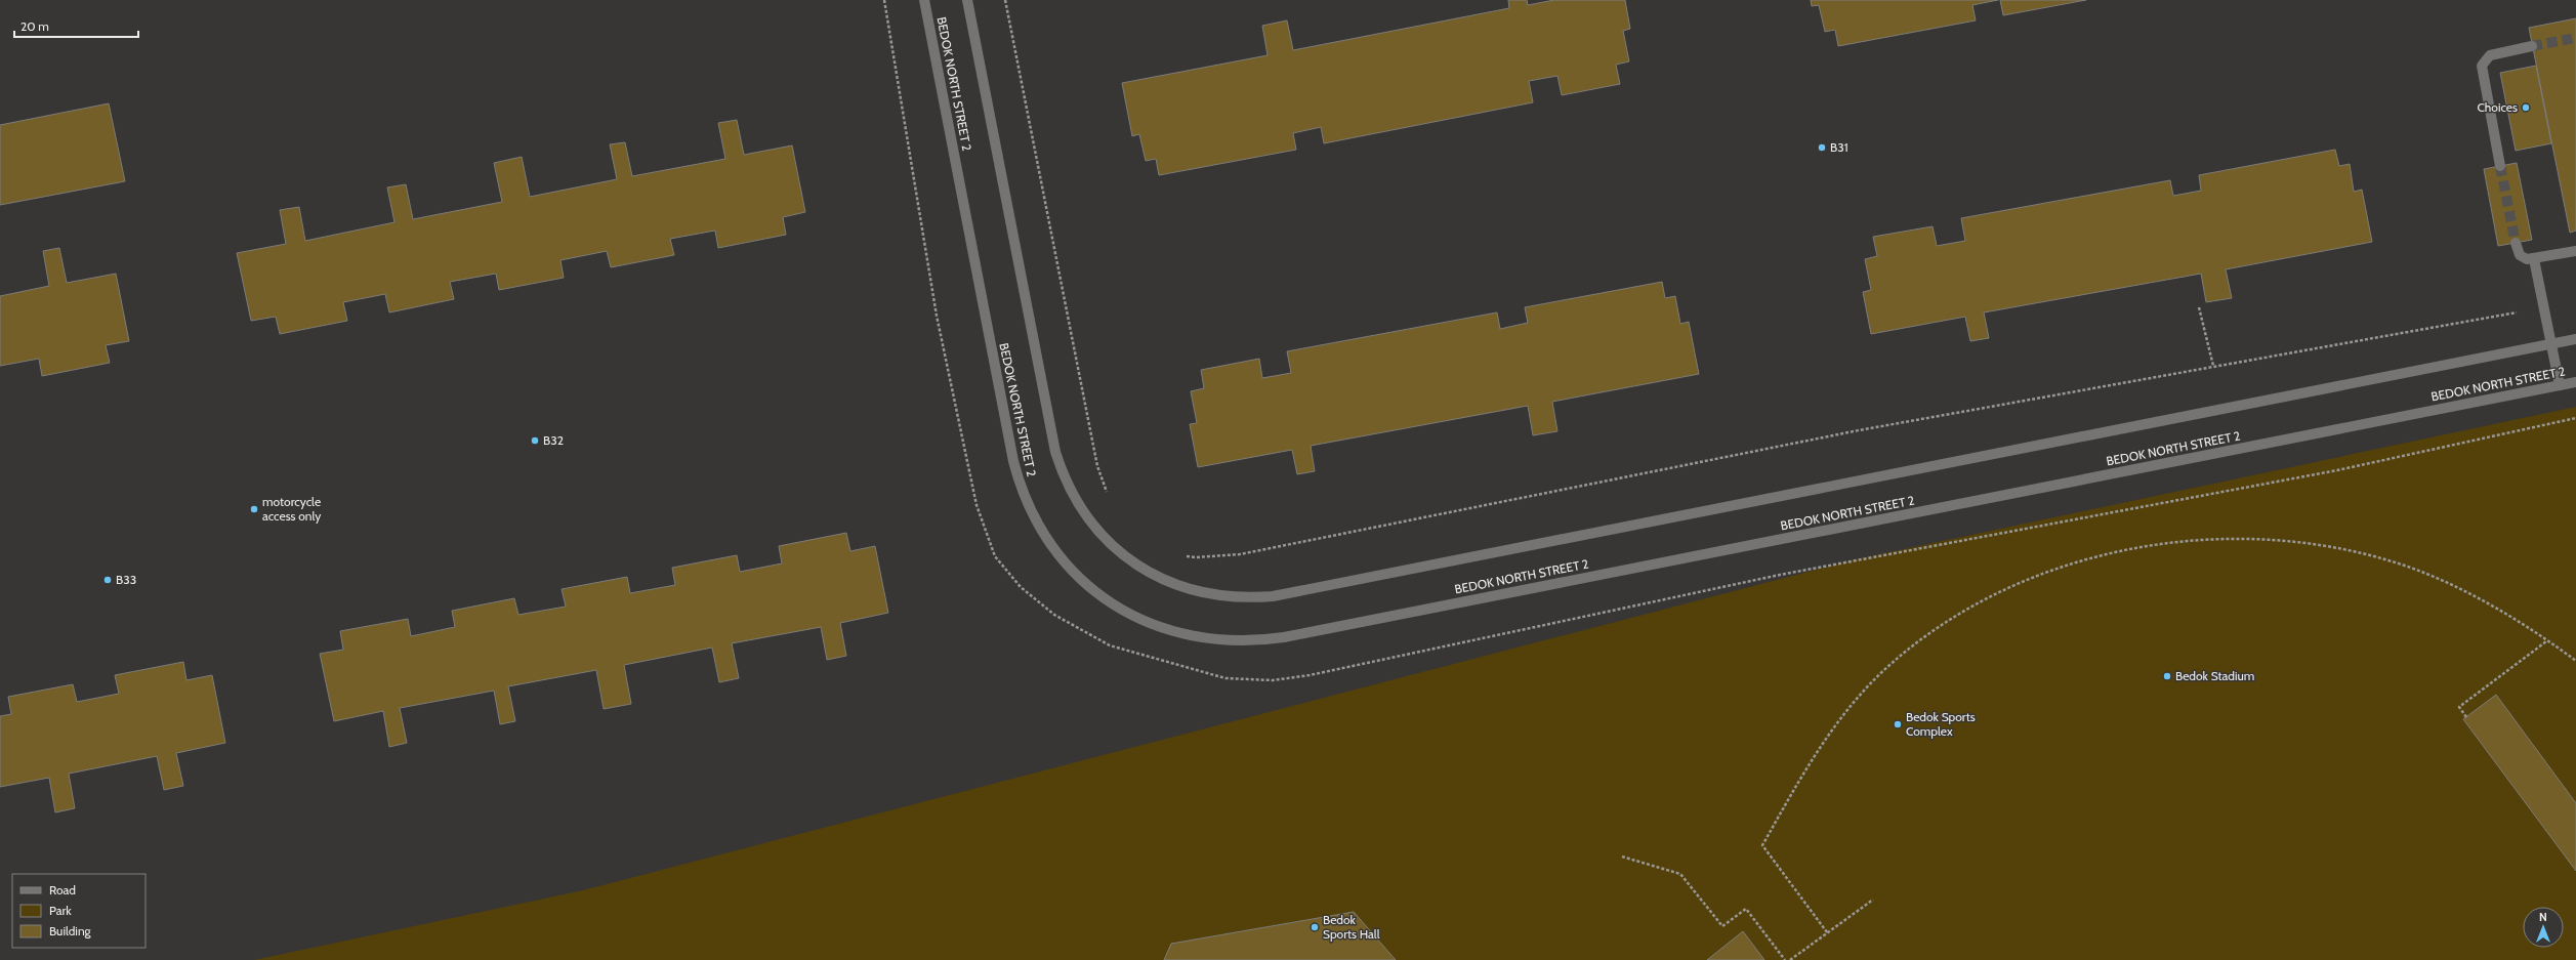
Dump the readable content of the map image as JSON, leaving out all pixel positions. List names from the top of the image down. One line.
{"streets":{"street":["BEDOK NORTH STREET 2"]},"places":["Choices","B31","B32","motorcycle access only","B33","Bedok Stadium","Bedok Sports Complex","Bedok Sports Hall"],"legend":["Road","Park","Building"],"scale_bar":"20 m","north":"top"}
